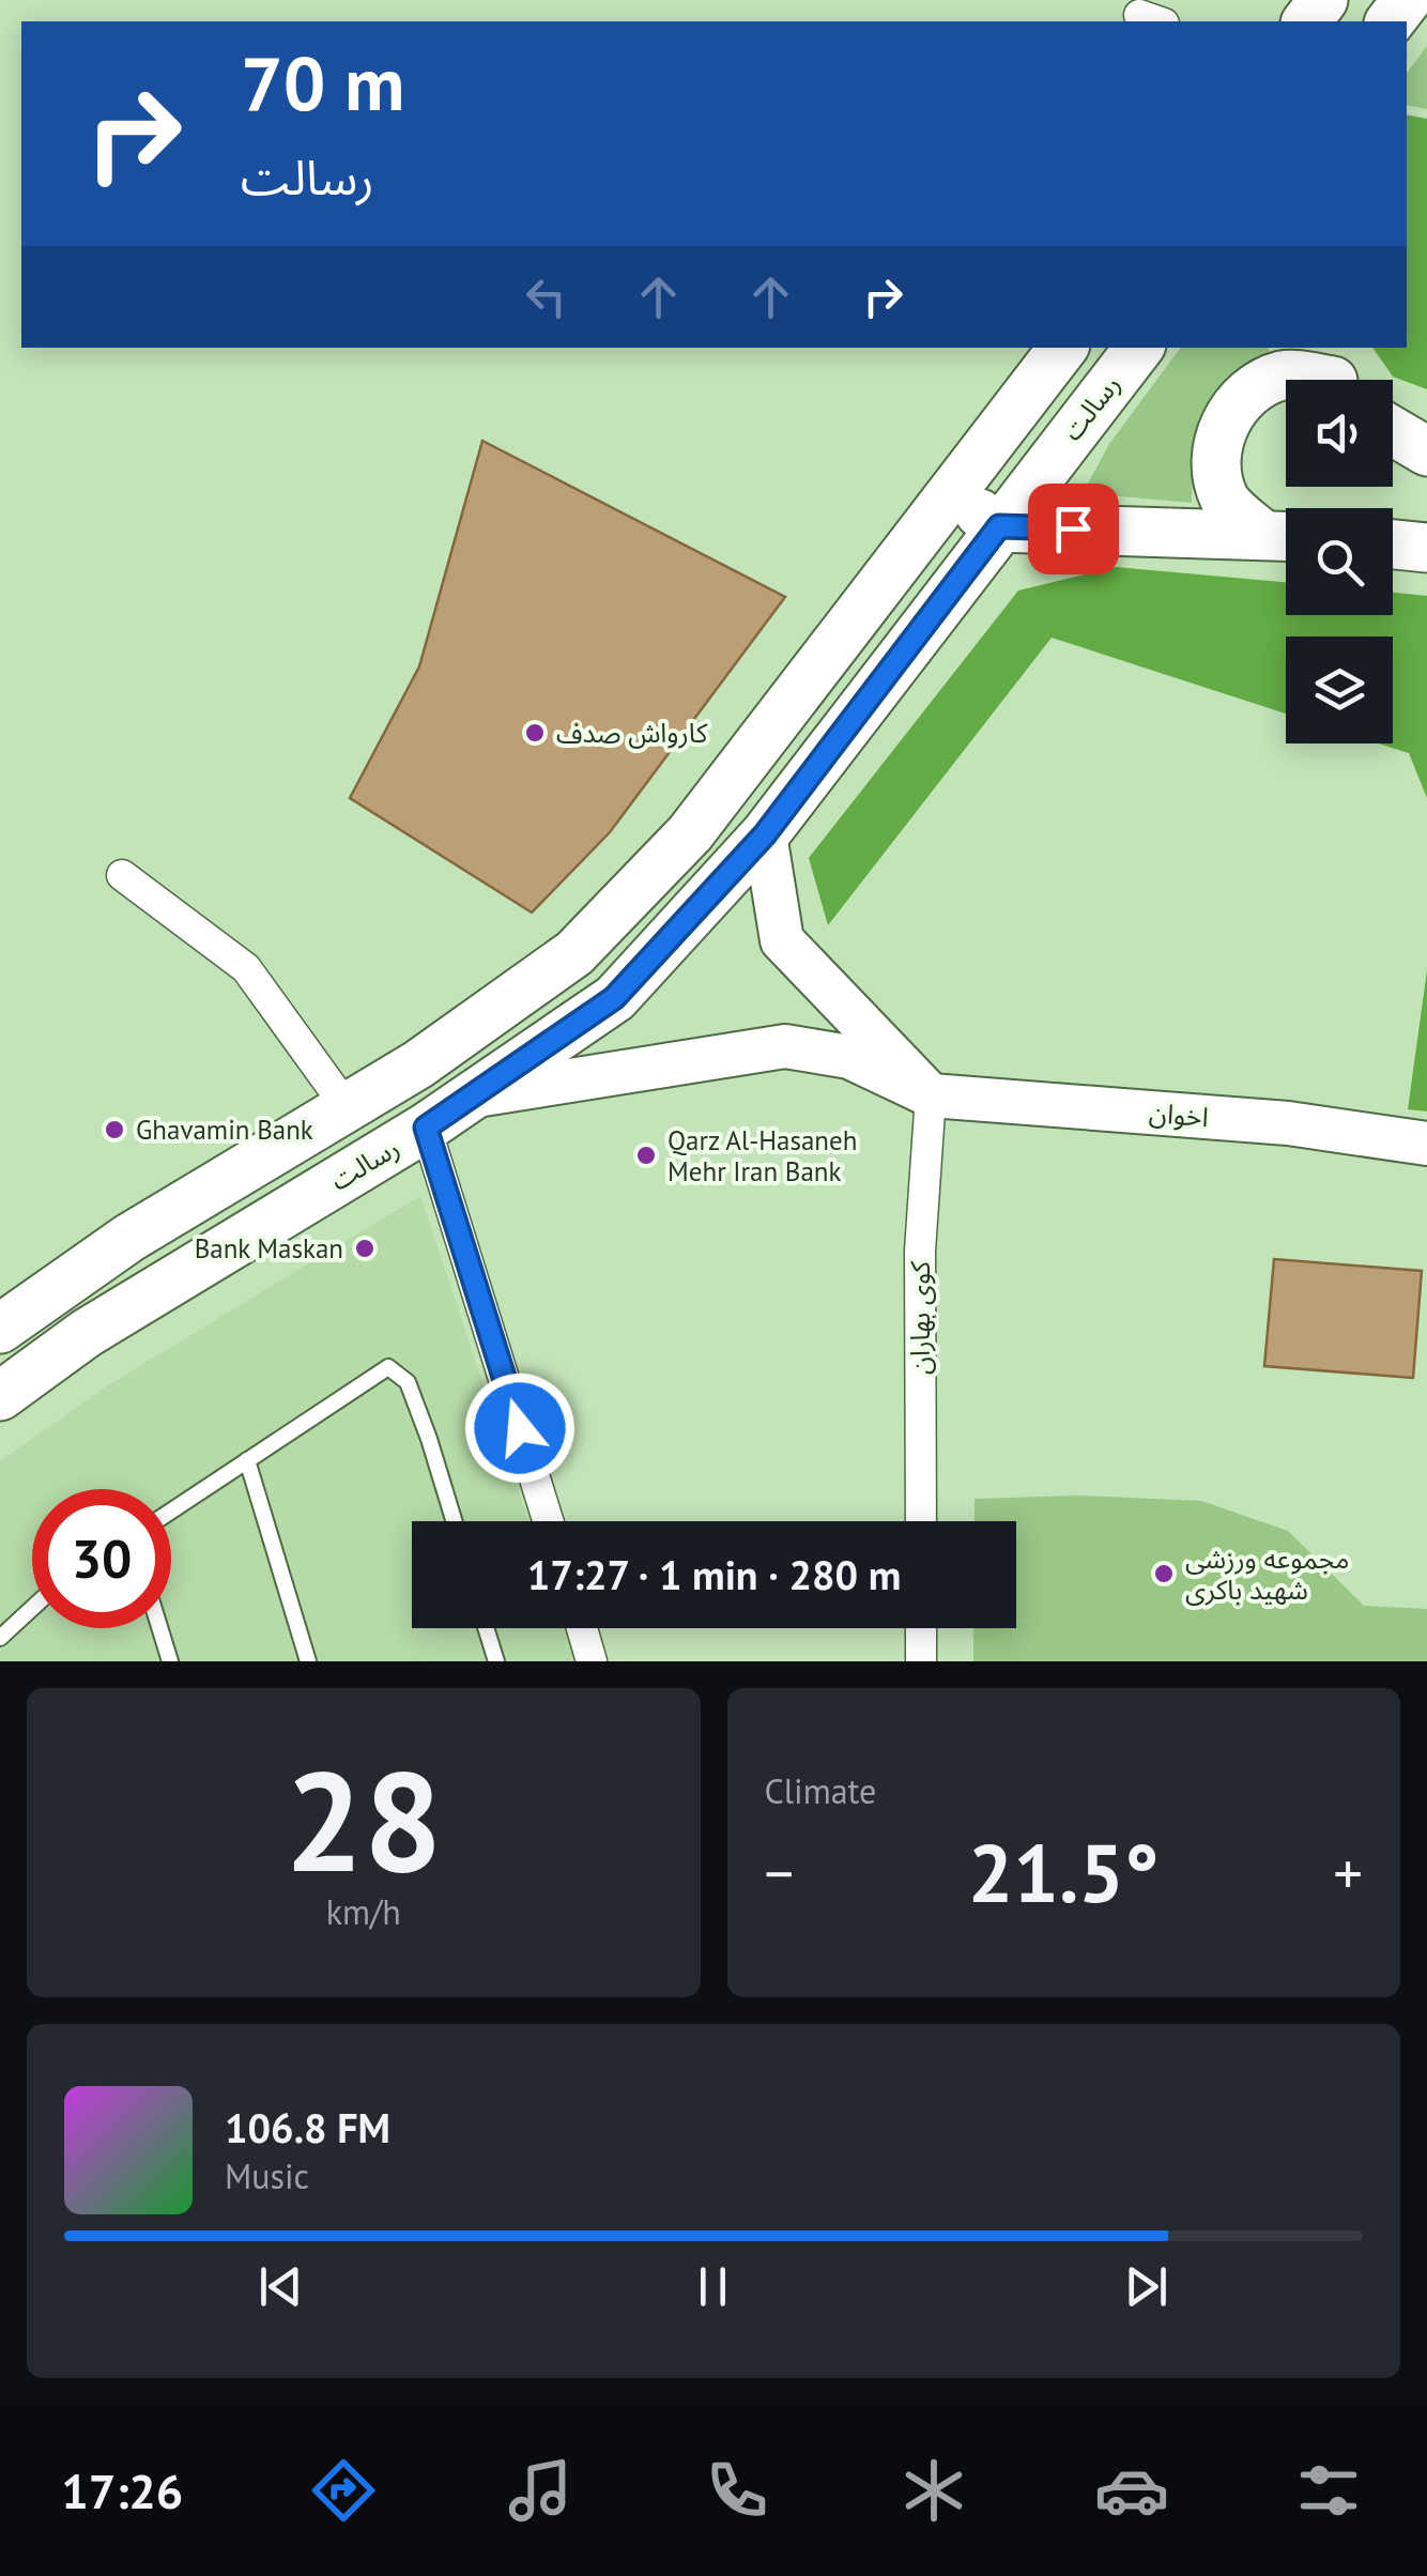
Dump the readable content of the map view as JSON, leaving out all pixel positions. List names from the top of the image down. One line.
{"streets":{"main road":["رسالت"],"street":["اخوان","کوی بهاران"]},"crossings":[["اخوان","کوی بهاران"]],"places":["کارواش صدف","Ghavamin Bank","Qarz Al-Hasaneh Mehr Iran Bank","Bank Maskan","مجموعه ورزشی شهید باکری"],"page":{"turn":["70 m","رسالت"],"limit":"30","trip":"17:27 · 1 min · 280 m","tile":[["28","km/h"],"Climate"],"heat":["−","21.5°","+"],"song":["106.8 FM","Music"],"tabs":"17:26"}}
